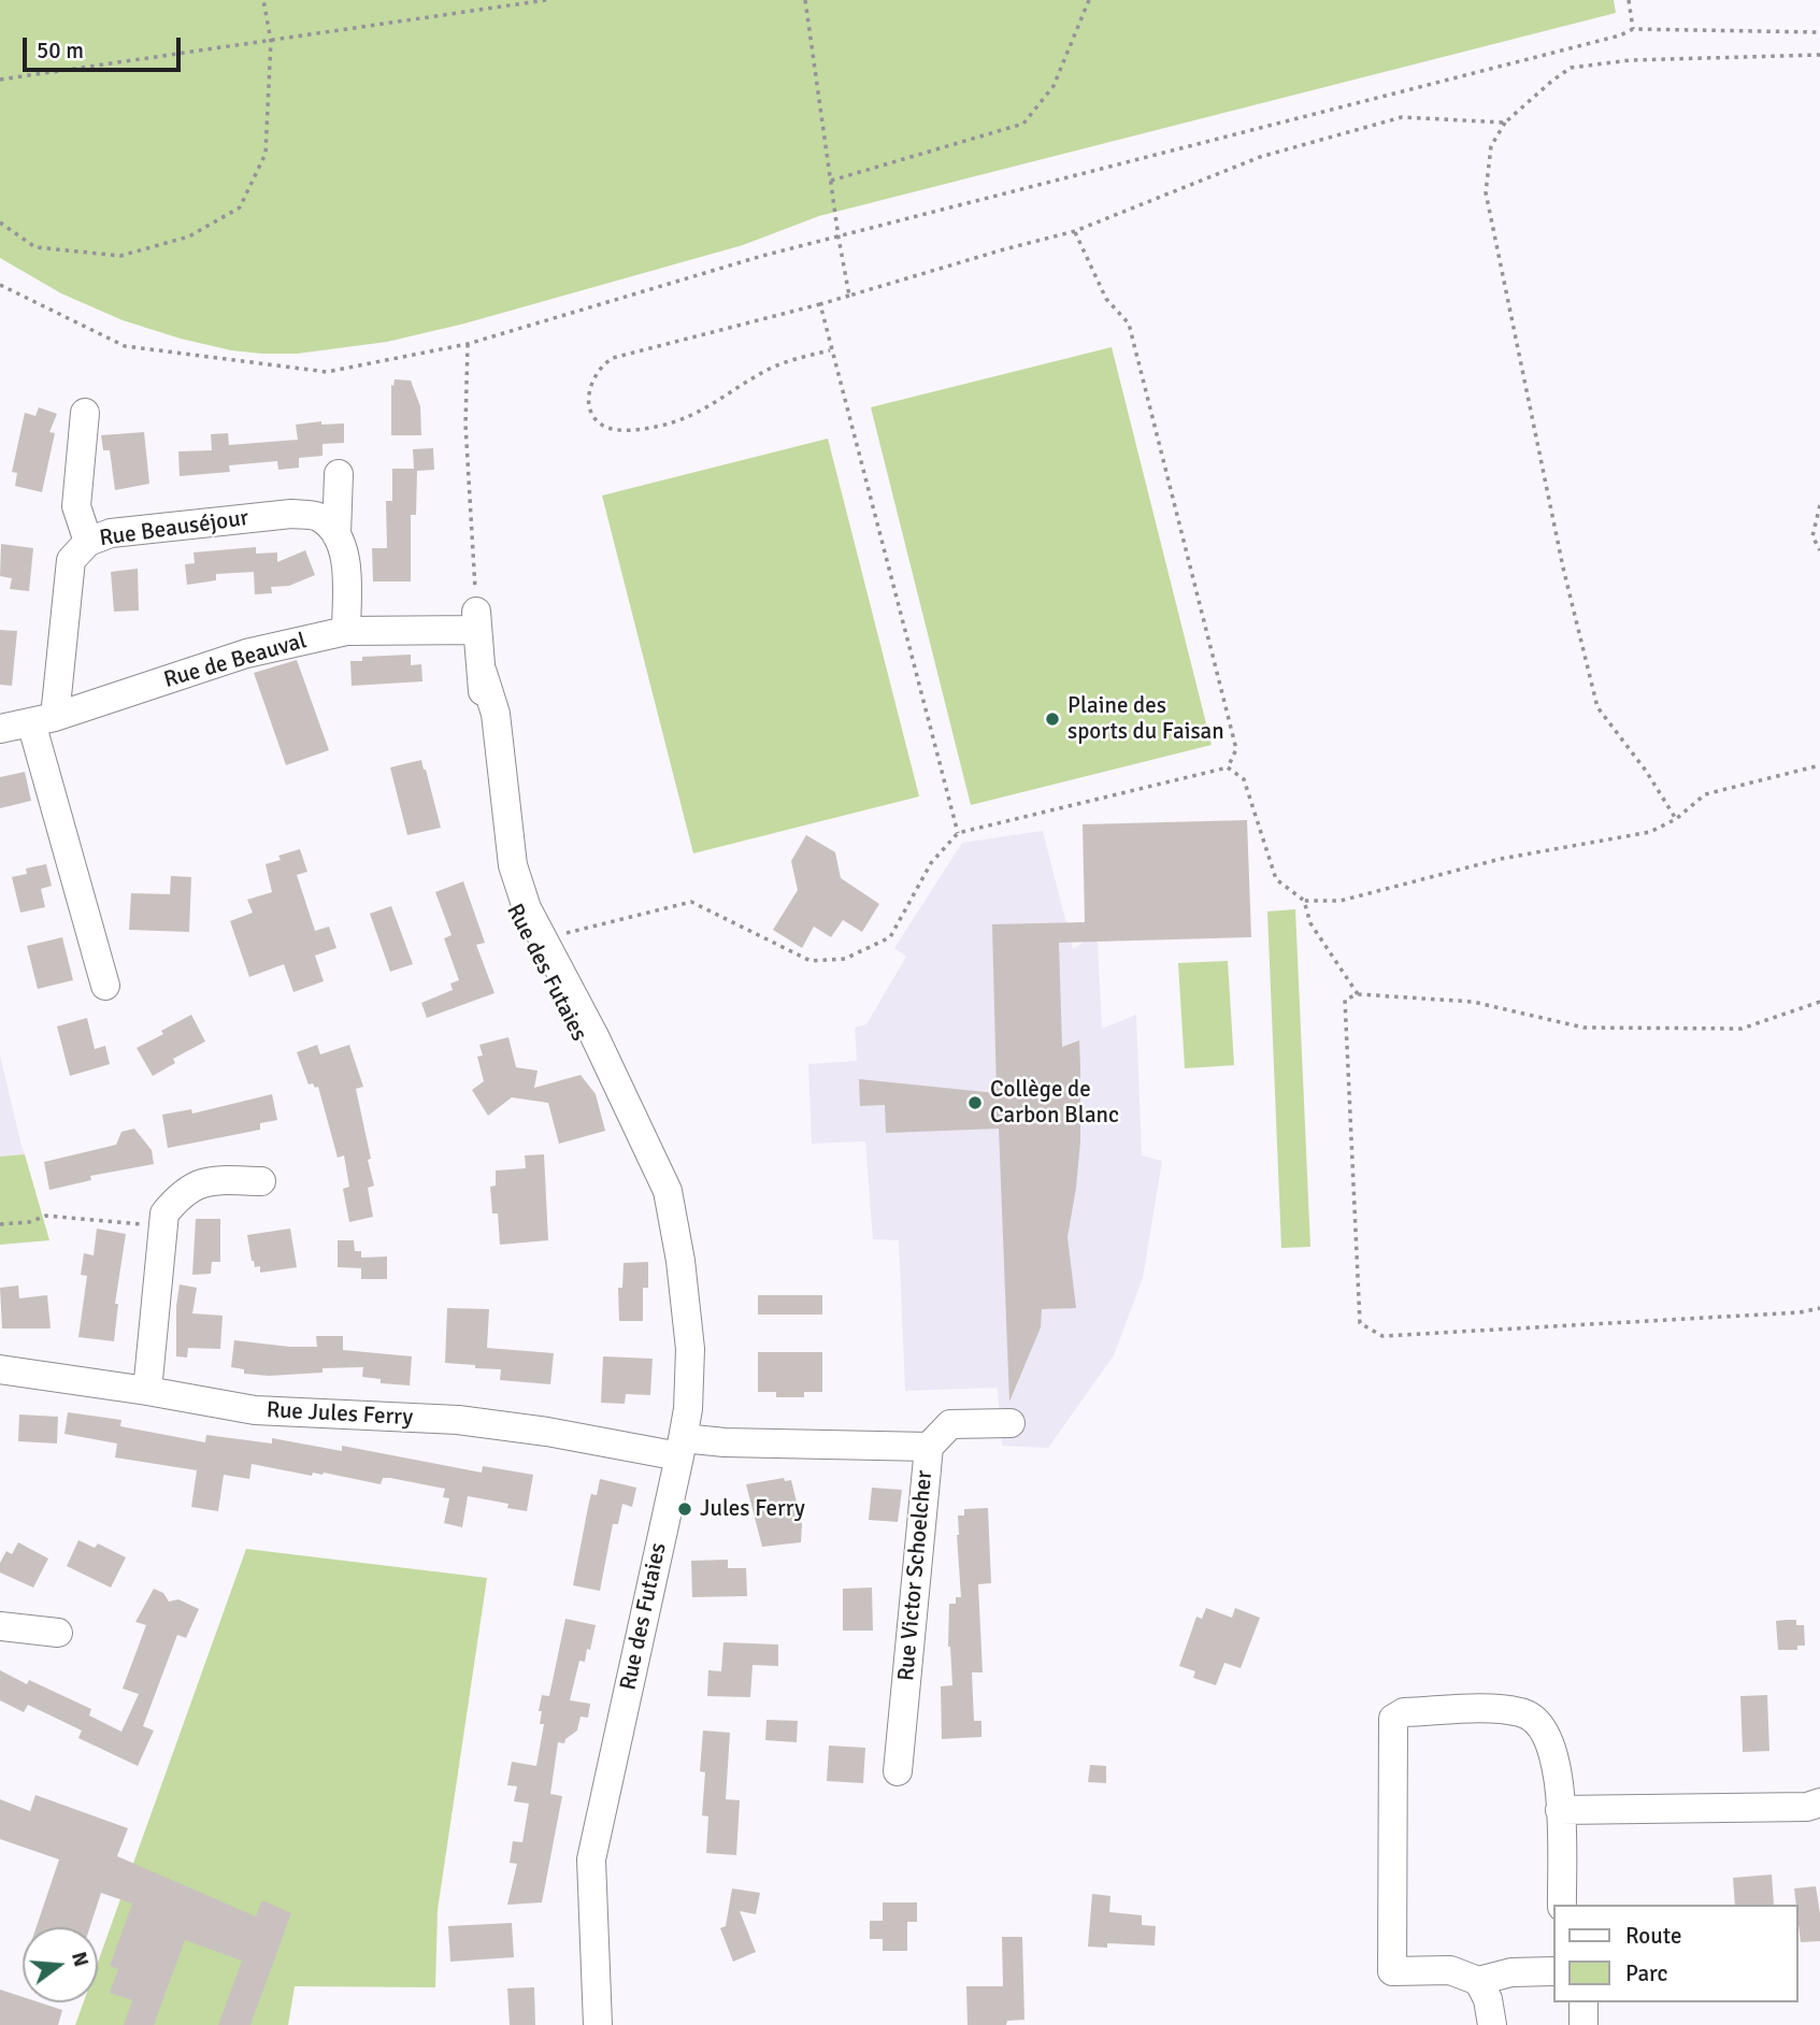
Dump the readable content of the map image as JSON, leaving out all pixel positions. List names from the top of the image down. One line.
{"streets":{"street":["Rue Beauséjour","Rue de Beauval","Rue des Futaies","Rue Jules Ferry","Rue Victor Schoelcher"]},"crossings":[["Rue Beauséjour","Rue de Beauval"],["Rue de Beauval","Rue des Futaies"],["Rue des Futaies","Rue Jules Ferry"],["Rue des Futaies","Rue Victor Schoelcher"],["Rue Jules Ferry","Rue Victor Schoelcher"]],"places":["Plaine des sports du Faisan","Collège de Carbon Blanc","Jules Ferry"],"legend":["Route","Parc"],"scale_bar":"50 m","north":"right"}
